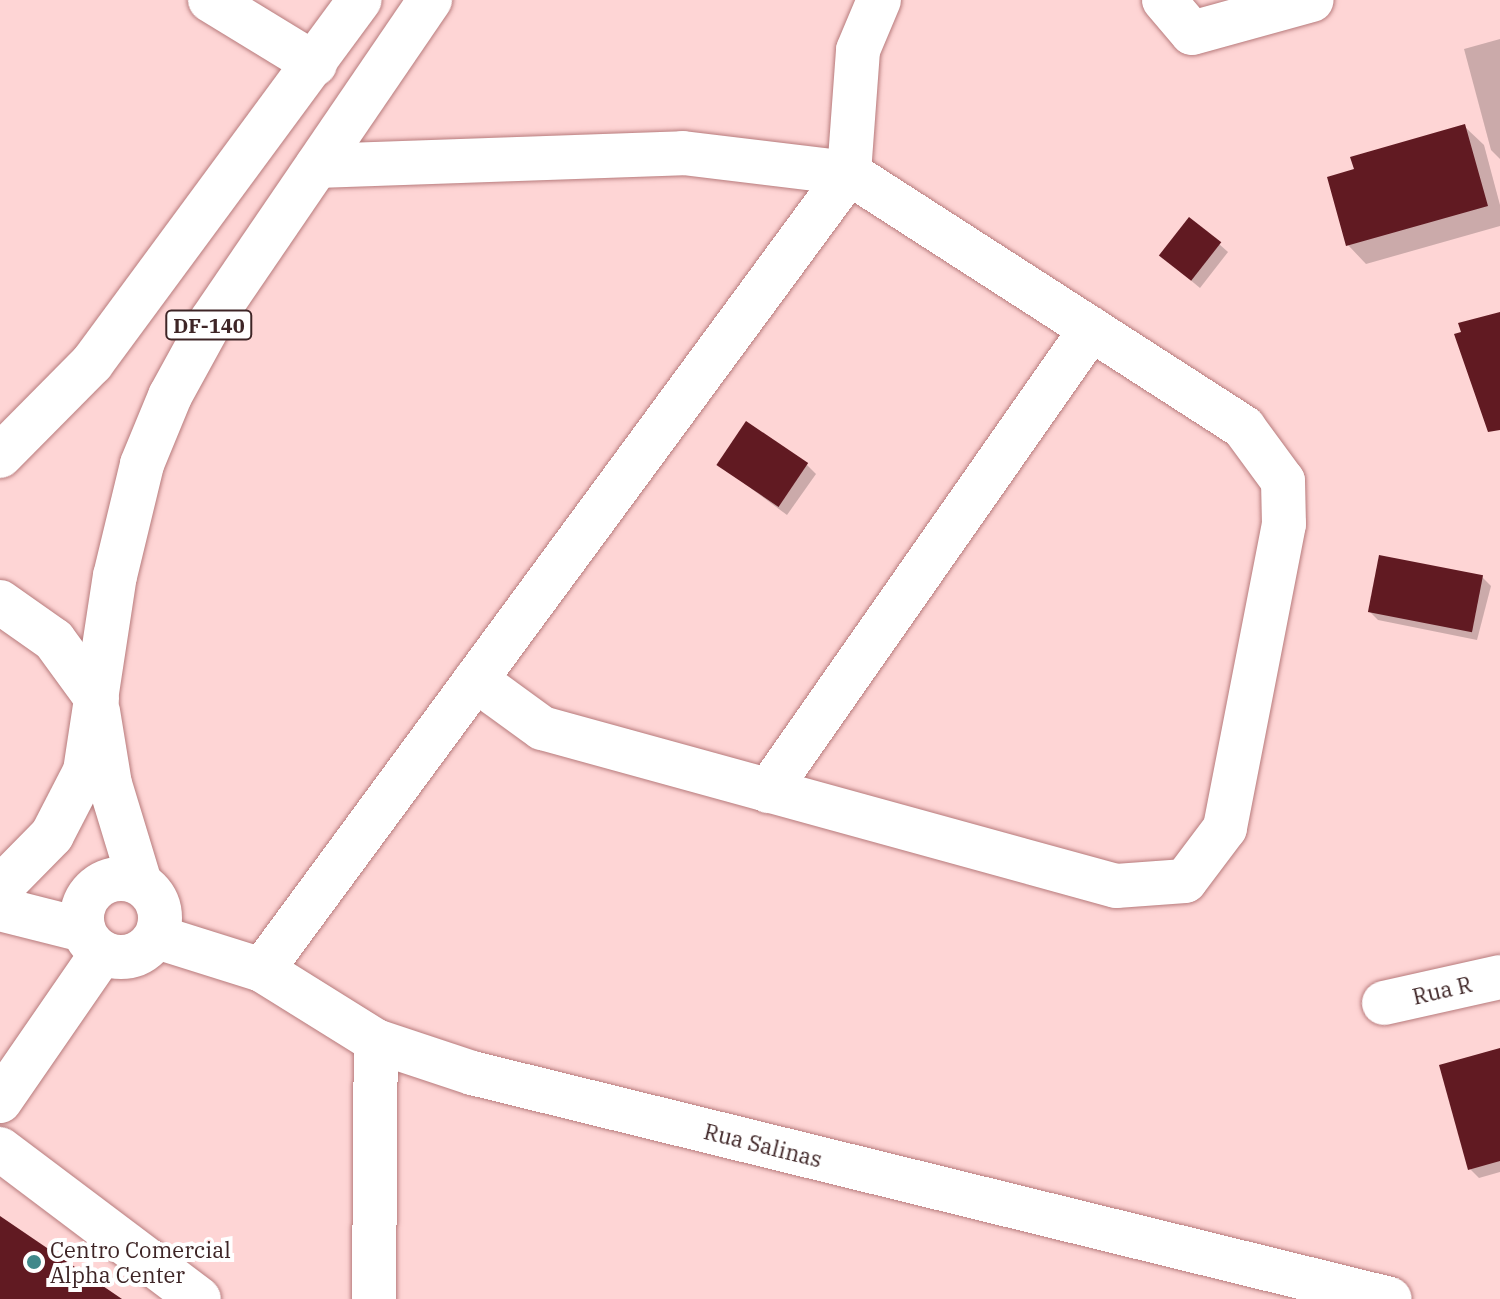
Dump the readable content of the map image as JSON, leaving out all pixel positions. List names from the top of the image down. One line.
{"streets":{"street":["DF-140","Rua R","Rua Salinas"]},"places":["Centro Comercial Alpha Center"]}
